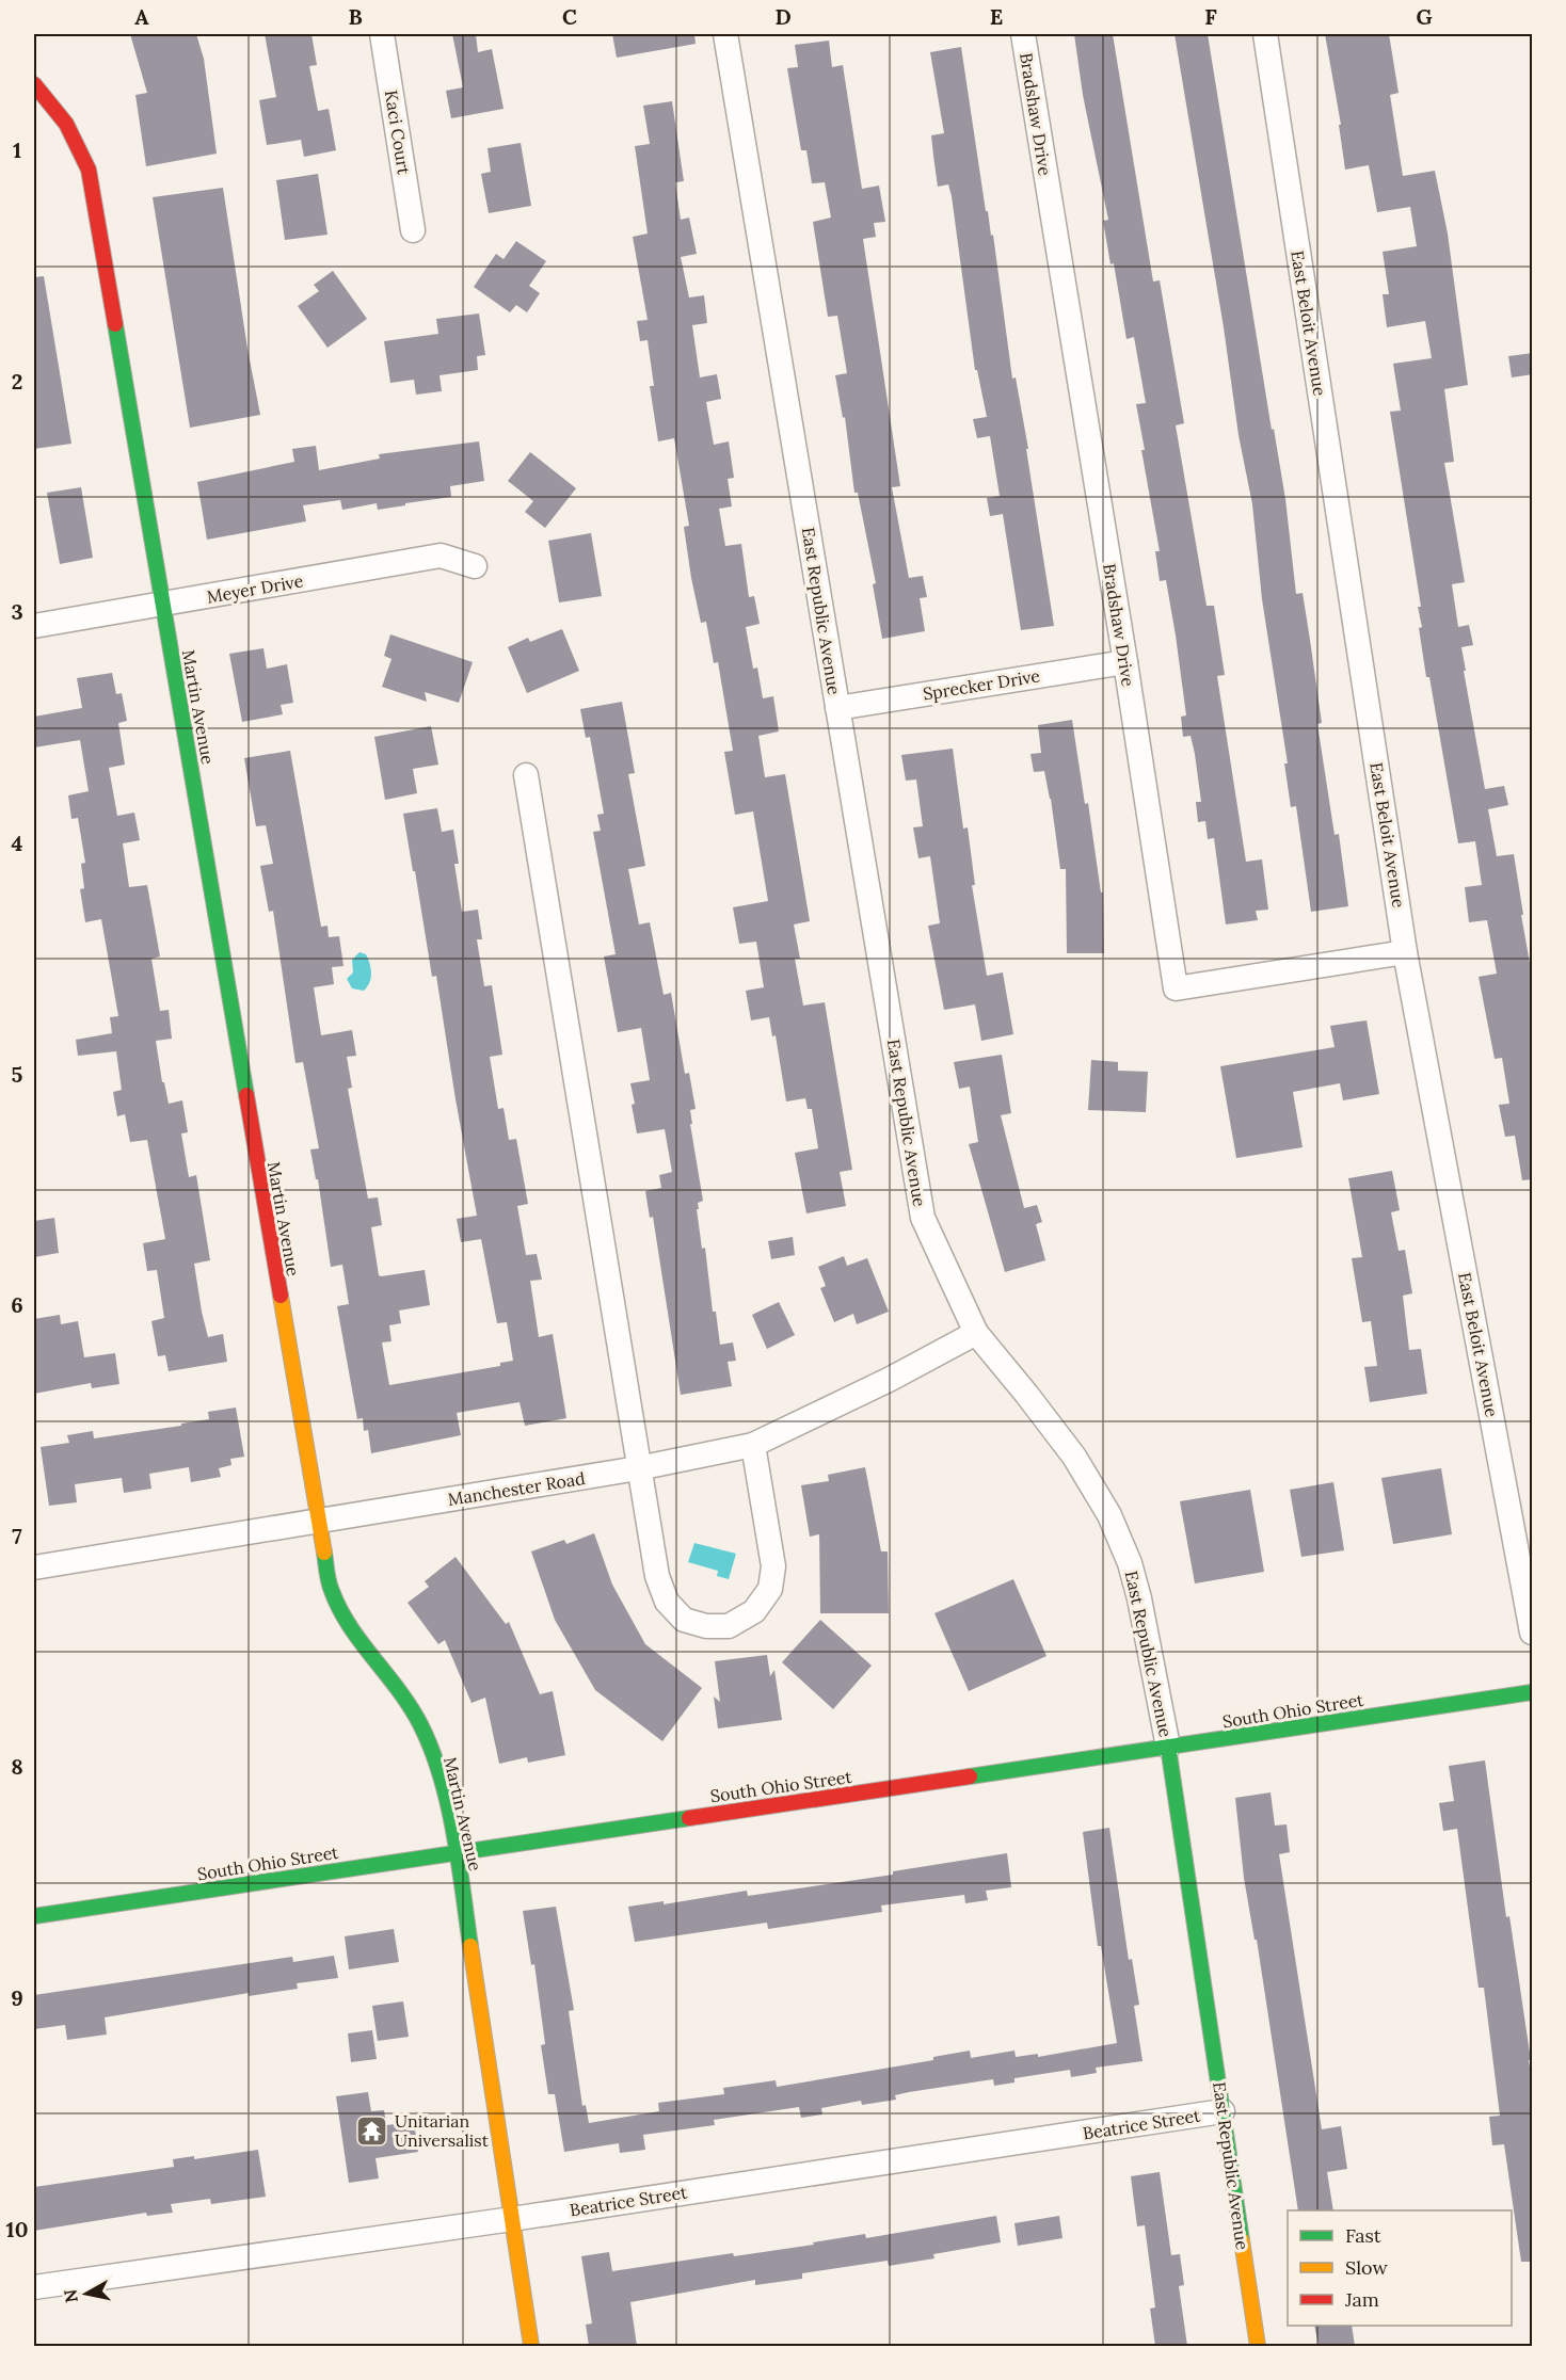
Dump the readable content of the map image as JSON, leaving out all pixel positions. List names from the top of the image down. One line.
{"streets":{"street":["Bradshaw Drive","Kaci Court","East Beloit Avenue","Meyer Drive","East Republic Avenue","Sprecker Drive","Martin Avenue","Manchester Road","South Ohio Street","Beatrice Street"]},"crossings":[["Bradshaw Drive","East Beloit Avenue"],["Bradshaw Drive","Sprecker Drive"],["Meyer Drive","Martin Avenue"],["East Republic Avenue","Sprecker Drive"],["East Republic Avenue","Manchester Road"],["East Republic Avenue","South Ohio Street"],["East Republic Avenue","Beatrice Street"],["Martin Avenue","Manchester Road"],["Martin Avenue","South Ohio Street"],["Martin Avenue","Beatrice Street"]],"places":{"temple":["Unitarian Universalist"]},"legend":["Fast","Slow","Jam"],"north":"left","grid":{"columns":["A","B","C","D","E","F","G"],"rows":["1","2","3","4","5","6","7","8","9","10"]}}
